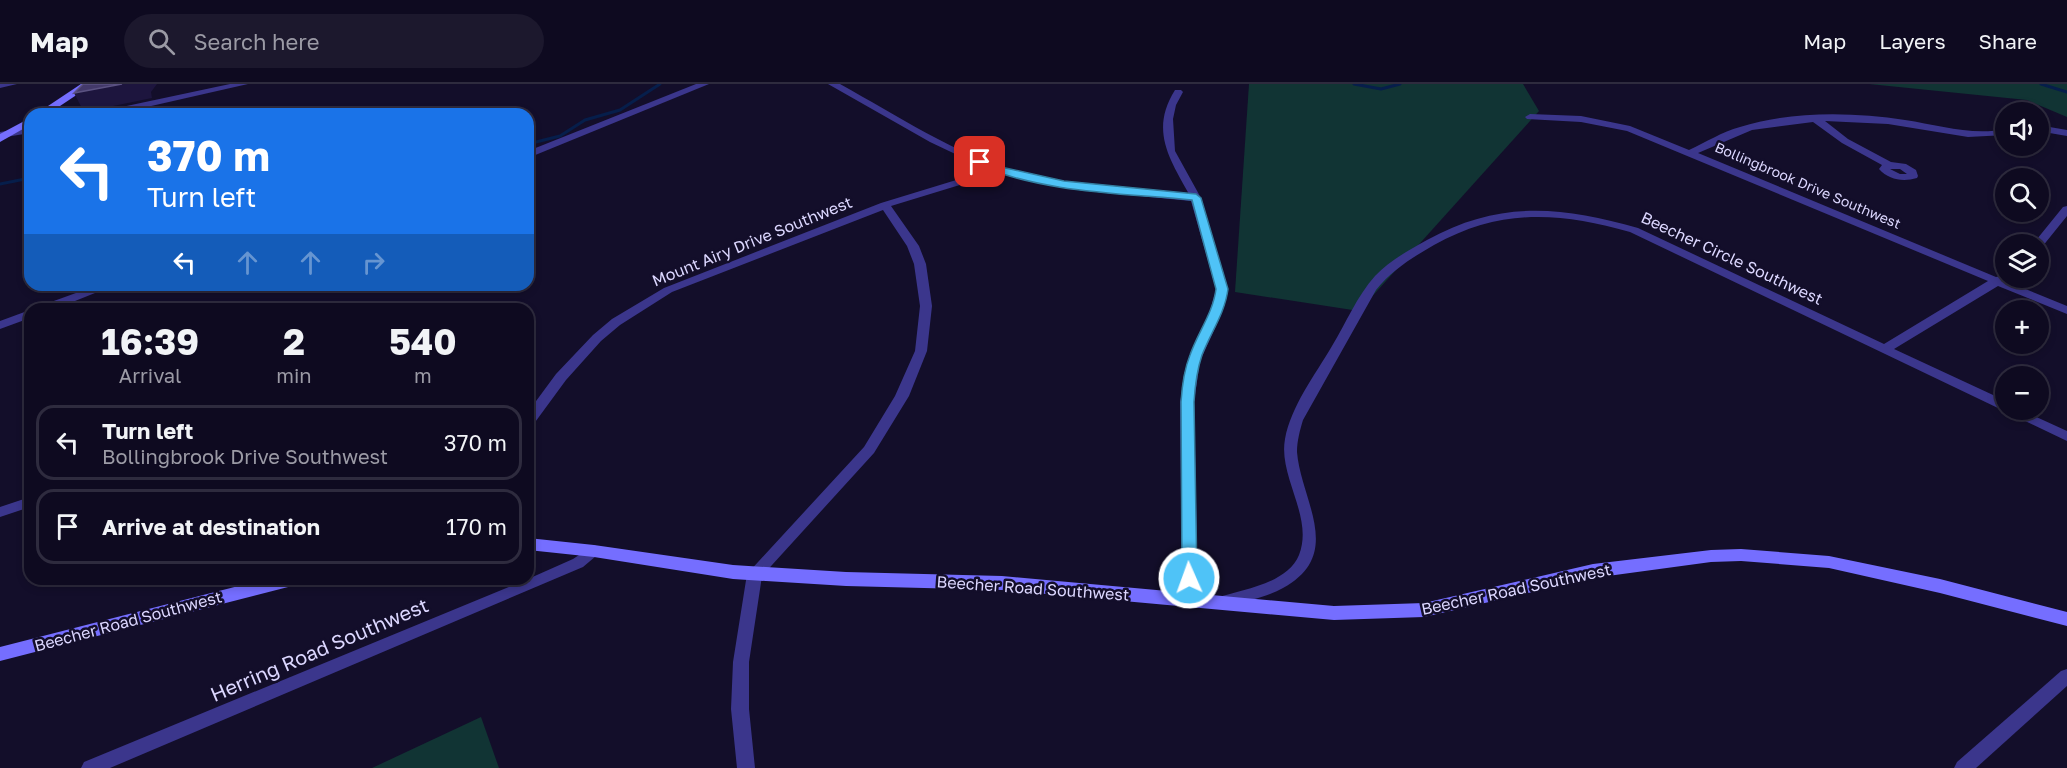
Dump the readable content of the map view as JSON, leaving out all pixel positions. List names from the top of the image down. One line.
{"streets":{"street":["Bollingbrook Drive Southwest","Mount Airy Drive Southwest","Beecher Circle Southwest","Beecher Road Southwest","Herring Road Southwest"]},"crossings":[["Beecher Circle Southwest","Beecher Road Southwest"],["Beecher Road Southwest","Herring Road Southwest"]],"page":{"header":"Map","search":"Search here","nav":["Map","Layers","Share"],"map_buttons":["+","−"],"turn":["370 m","Turn left"],"eta":["16:39","Arrival","2","min","540","m"],"list":[{"name":"Turn left","note":"Bollingbrook Drive Southwest","value":"370 m"},{"name":"Arrive at destination","value":"170 m"}]}}
